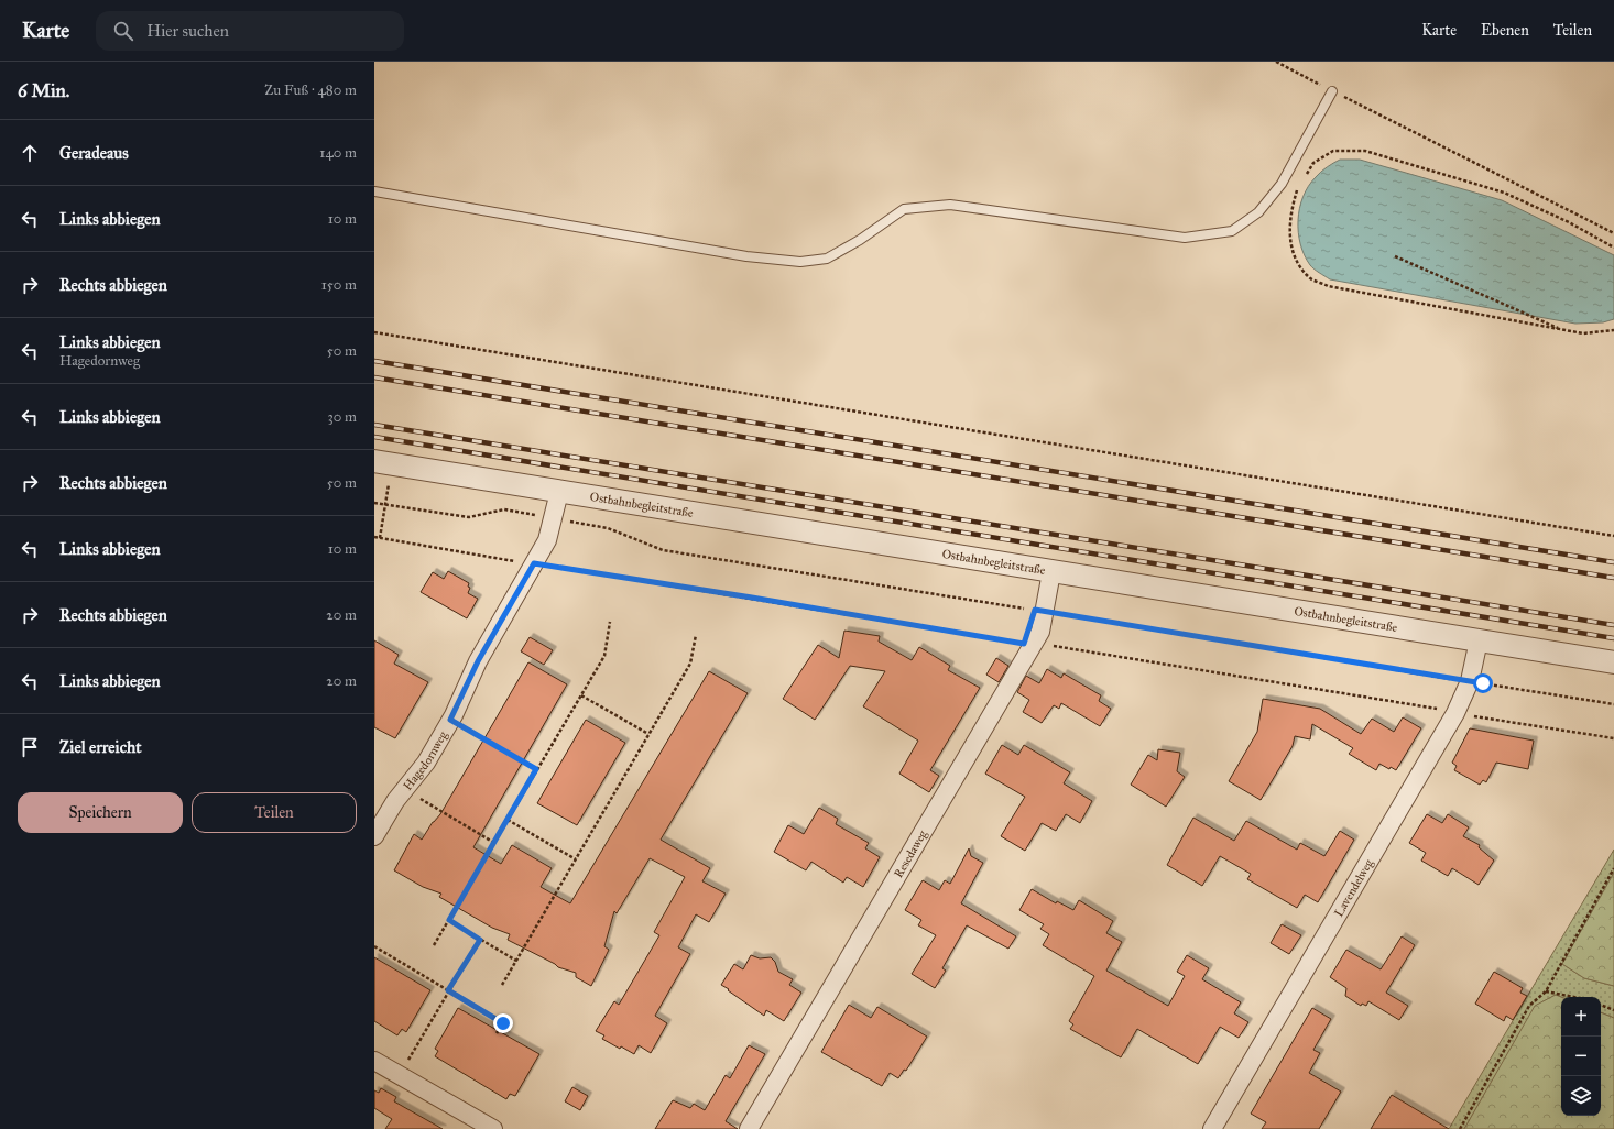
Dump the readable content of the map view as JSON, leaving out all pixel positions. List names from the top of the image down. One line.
{"streets":{"street":["Ostbahnbegleitstraße","Hagedornweg","Resedaweg","Lavendelweg"]},"crossings":[["Ostbahnbegleitstraße","Hagedornweg"],["Ostbahnbegleitstraße","Resedaweg"],["Ostbahnbegleitstraße","Lavendelweg"]],"page":{"header":"Karte","search":"Hier suchen","nav":["Karte","Ebenen","Teilen"],"heading":["6 Min.","Zu Fuß · 480 m"],"list":[["Geradeaus","140 m"],["Links abbiegen","10 m"],["Rechts abbiegen","150 m"],["Links abbiegen","Hagedornweg","50 m"],["Links abbiegen","30 m"],["Rechts abbiegen","50 m"],["Links abbiegen","10 m"],["Rechts abbiegen","20 m"],["Links abbiegen","20 m"],"Ziel erreicht"],"buttons":["Speichern","Teilen"],"map_buttons":["+","−"]}}
